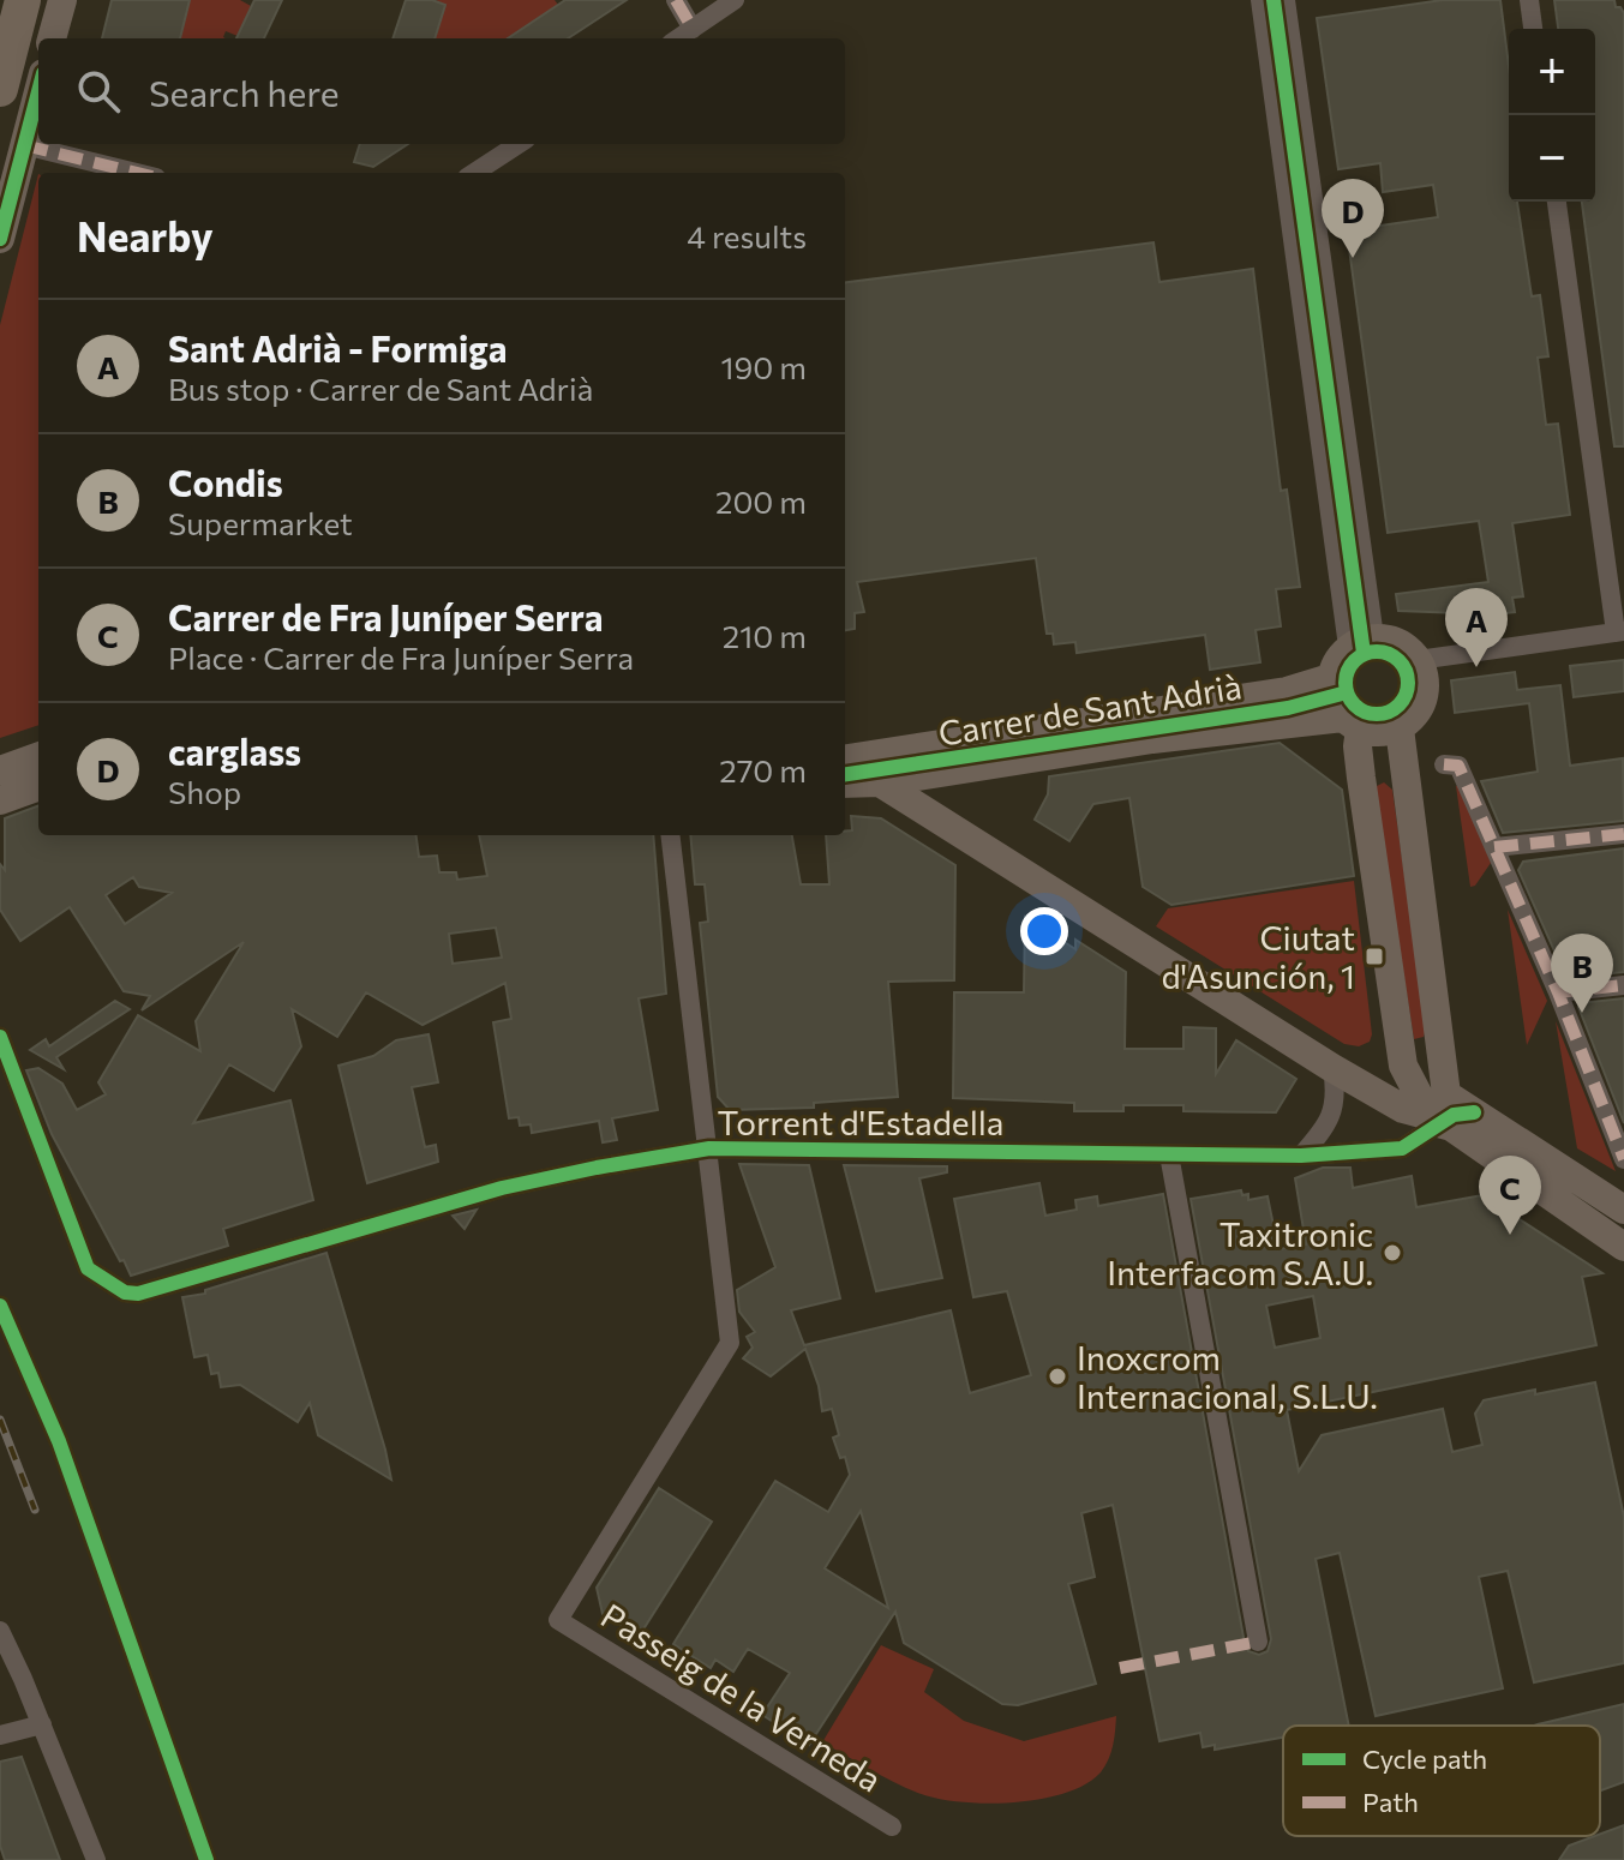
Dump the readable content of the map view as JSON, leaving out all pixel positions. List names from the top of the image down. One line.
{"streets":{"street":["Carrer de Sant Adrià","Torrent d'Estadella","Passeig de la Verneda"]},"crossings":[["Torrent d'Estadella","Passeig de la Verneda"]],"places":{"transit":["Ciutat d'Asunción, 1"],"other":["Taxitronic Interfacom S.A.U.","Inoxcrom Internacional, S.L.U."]},"legend":["Cycle path","Path"],"page":{"map_buttons":["+","−"],"search":"Search here","heading":["Nearby","4 results"],"pins":["D","A","B","C"],"list":[{"mark":"A","name":"Sant Adrià - Formiga","note":"Bus stop · Carrer de Sant Adrià","value":"190 m"},{"mark":"B","name":"Condis","note":"Supermarket","value":"200 m"},{"mark":"C","name":"Carrer de Fra Juníper Serra","note":"Place · Carrer de Fra Juníper Serra","value":"210 m"},{"mark":"D","name":"carglass","note":"Shop","value":"270 m"}]}}
